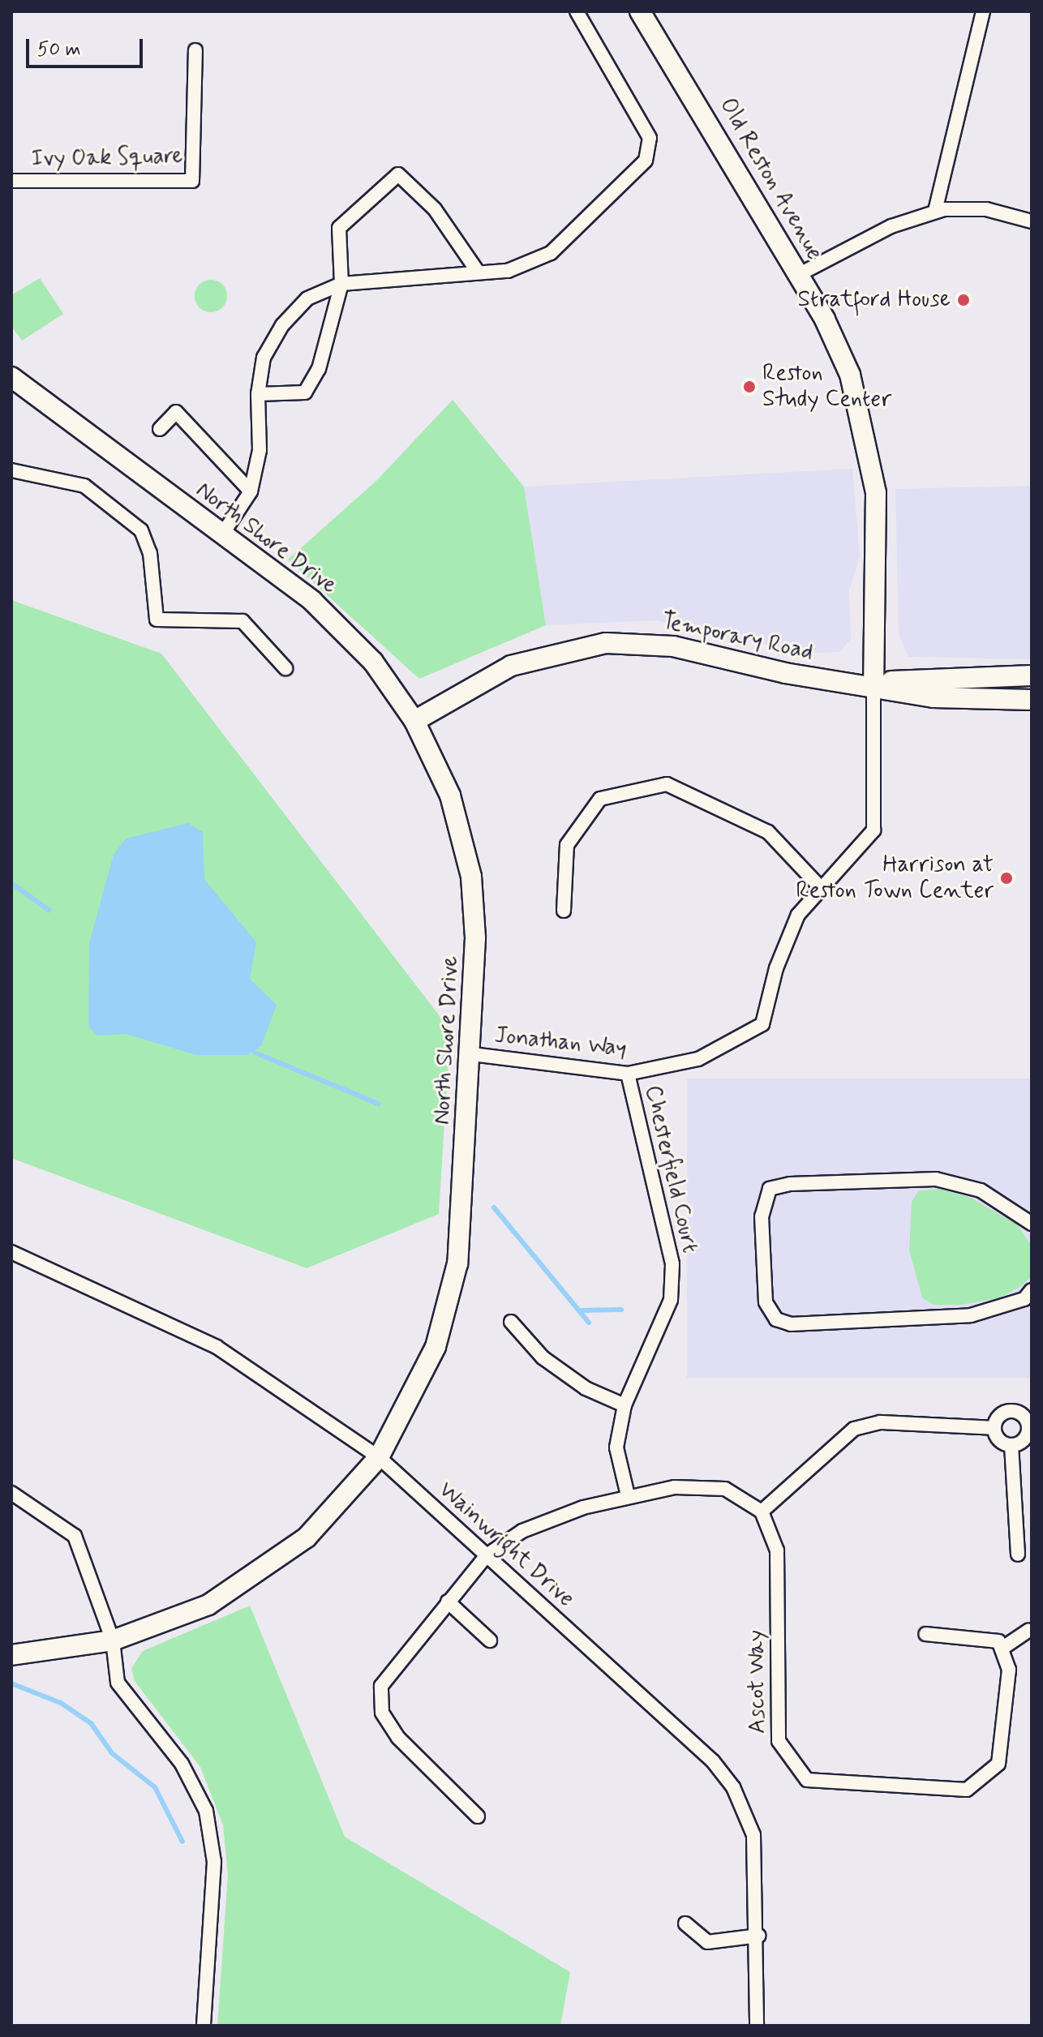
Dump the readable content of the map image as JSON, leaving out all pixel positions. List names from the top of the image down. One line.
{"streets":{"street":["Ivy Oak Square","Old Reston Avenue","North Shore Drive","Temporary Road","Jonathan Way","Chesterfield Court","Wainwright Drive","Ascot Way"]},"crossings":[["Old Reston Avenue","Temporary Road"],["Old Reston Avenue","Jonathan Way"],["North Shore Drive","Temporary Road"],["North Shore Drive","Jonathan Way"],["North Shore Drive","Wainwright Drive"],["Temporary Road","Jonathan Way"],["Jonathan Way","Chesterfield Court"]],"places":["Stratford House","Reston Study Center","Harrison at Reston Town Center"],"scale_bar":"50 m"}
